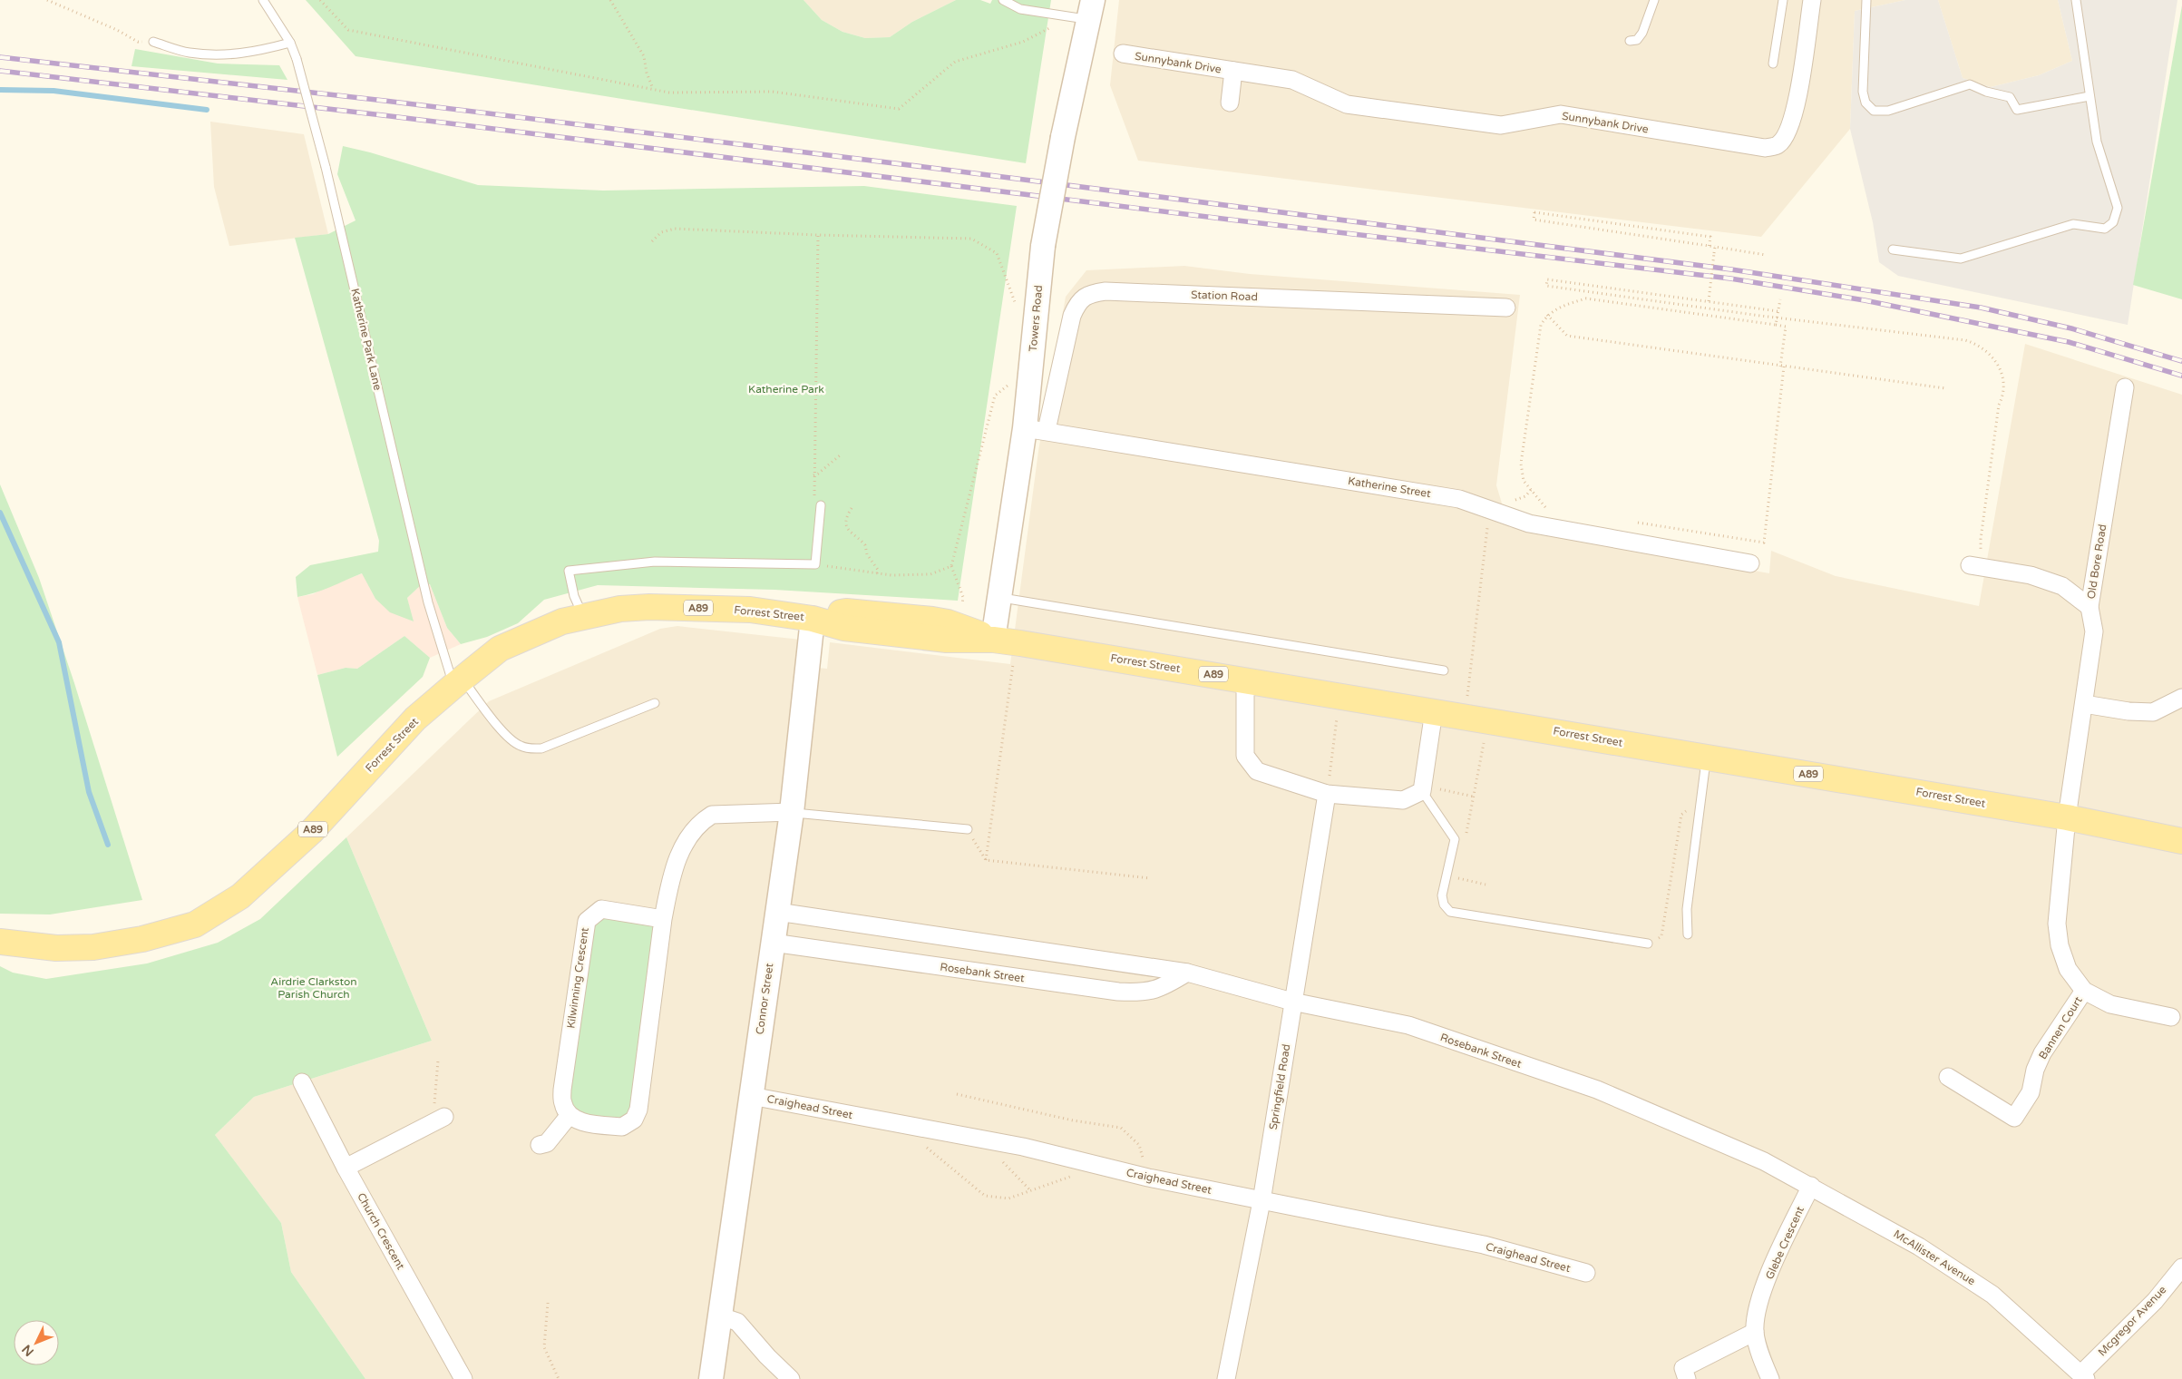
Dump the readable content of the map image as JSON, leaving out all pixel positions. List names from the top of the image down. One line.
{"streets":{"main road":["Towers Road","A89","Forrest Street","Connor Street"],"street":["Sunnybank Drive","Station Road","Katherine Street","Old Bore Road","Rosebank Street","Kilwinning Crescent","Bannen Court","Springfield Road","Craighead Street","Church Crescent","Glebe Crescent","McAllister Avenue","Mcgregor Avenue"],"lane":["Katherine Park Lane"]},"crossings":[["Station Road","Towers Road"],["Station Road","Katherine Street"],["Towers Road","Katherine Street"],["Towers Road","Forrest Street"],["Katherine Park Lane","Forrest Street"],["Old Bore Road","Forrest Street"],["Old Bore Road","Bannen Court"],["Forrest Street","Connor Street"],["Forrest Street","Bannen Court"],["Rosebank Street","Connor Street"],["Rosebank Street","Springfield Road"],["Rosebank Street","McAllister Avenue"],["Connor Street","Craighead Street"],["Springfield Road","Craighead Street"],["Glebe Crescent","McAllister Avenue"],["McAllister Avenue","Mcgregor Avenue"]],"parks":["Katherine Park","Airdrie Clarkston Parish Church"],"north":"bottom left"}
